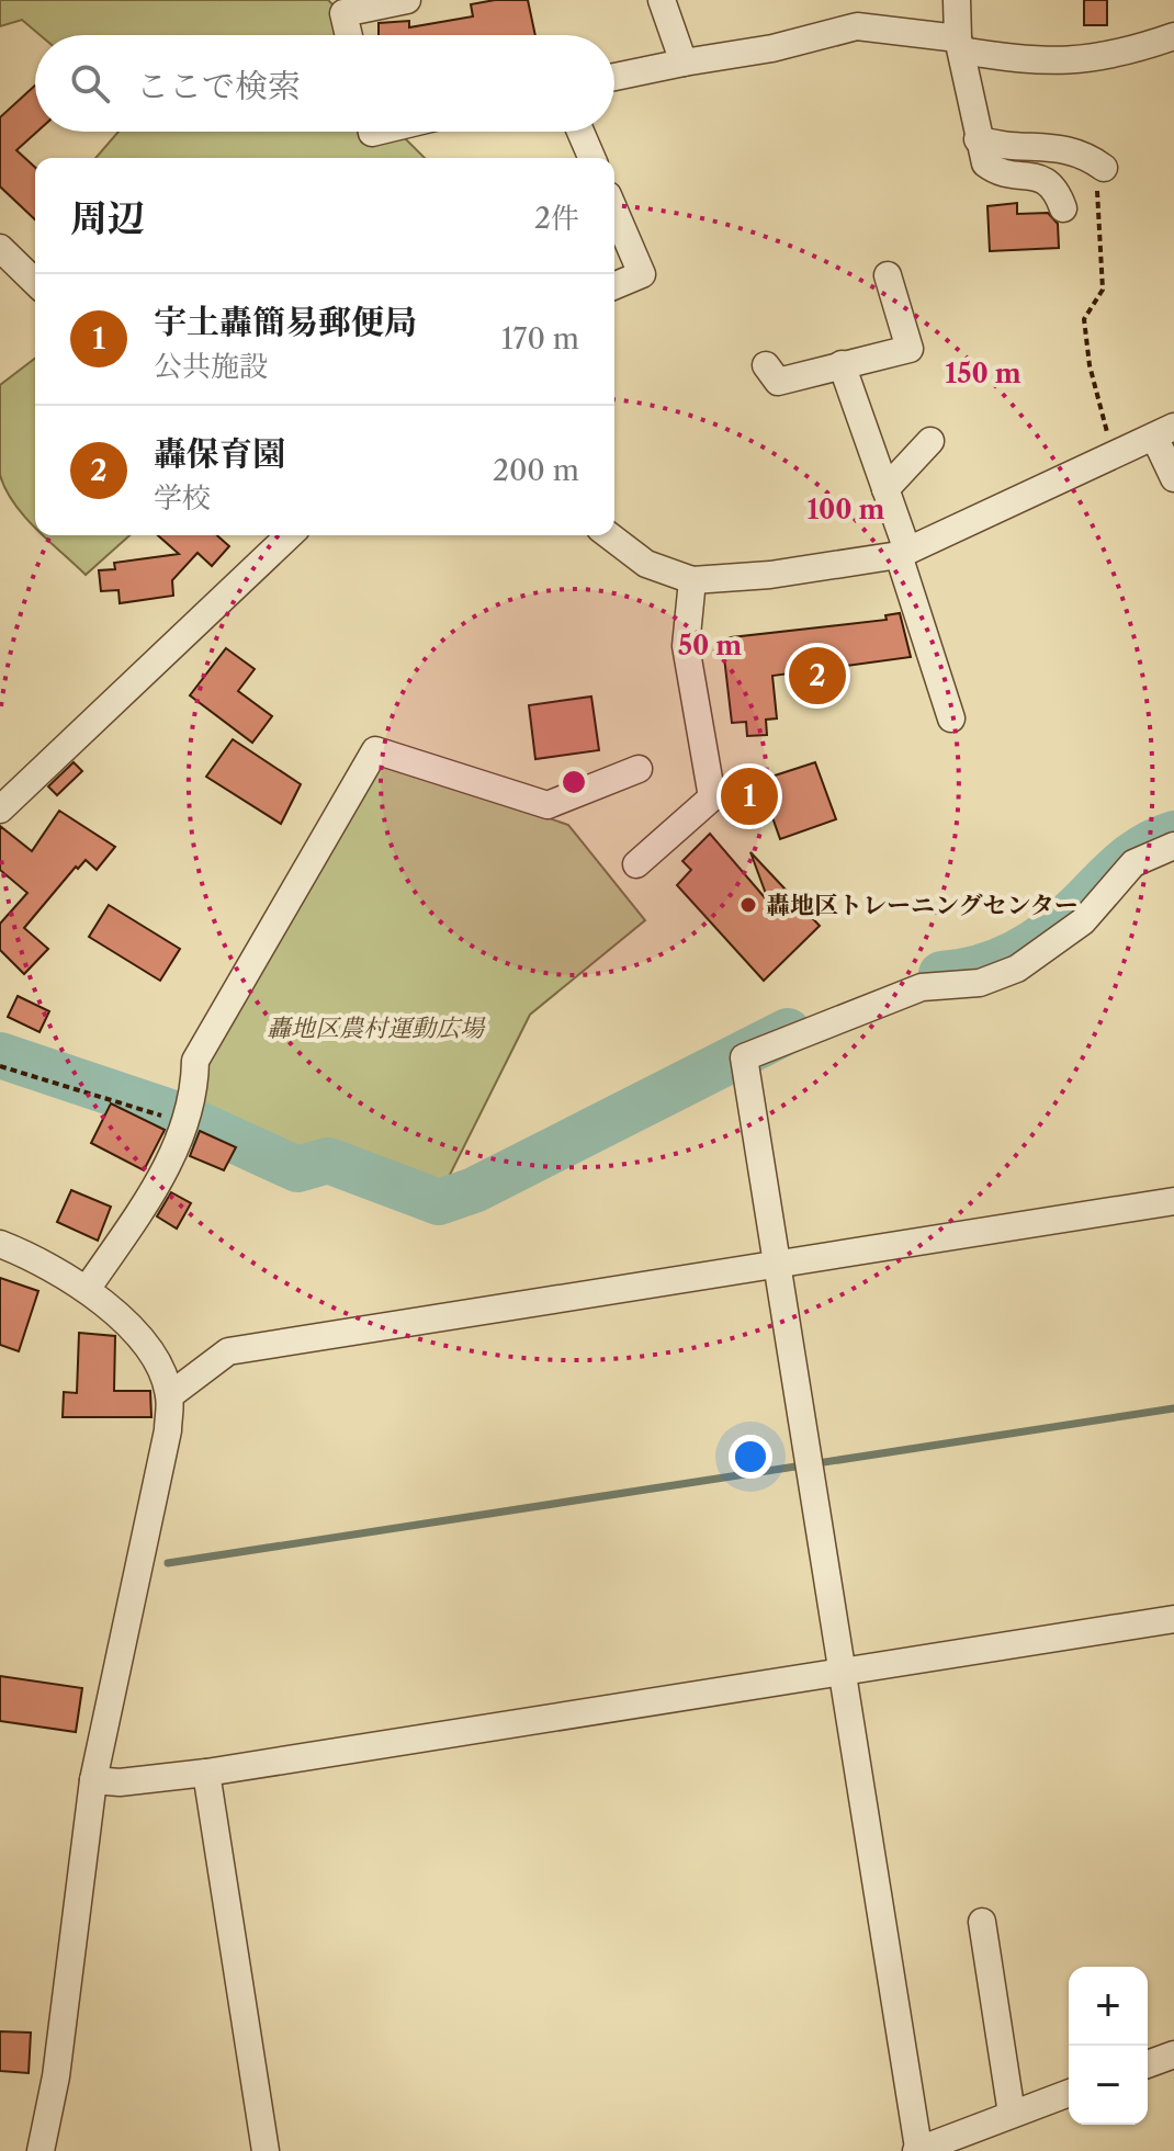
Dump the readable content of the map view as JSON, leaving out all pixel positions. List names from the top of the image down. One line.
{"parks":["轟地区農村運動広場"],"places":["轟地区トレーニングセンター"],"page":{"search":"ここで検索","heading":["周辺","2件"],"list":[{"mark":"1","name":"宇土轟簡易郵便局","note":"公共施設","value":"170 m"},{"mark":"2","name":"轟保育園","note":"学校","value":"200 m"}],"pins":["2","1"],"map_buttons":["+","−"]},"rings":["150 m","100 m","50 m"]}
